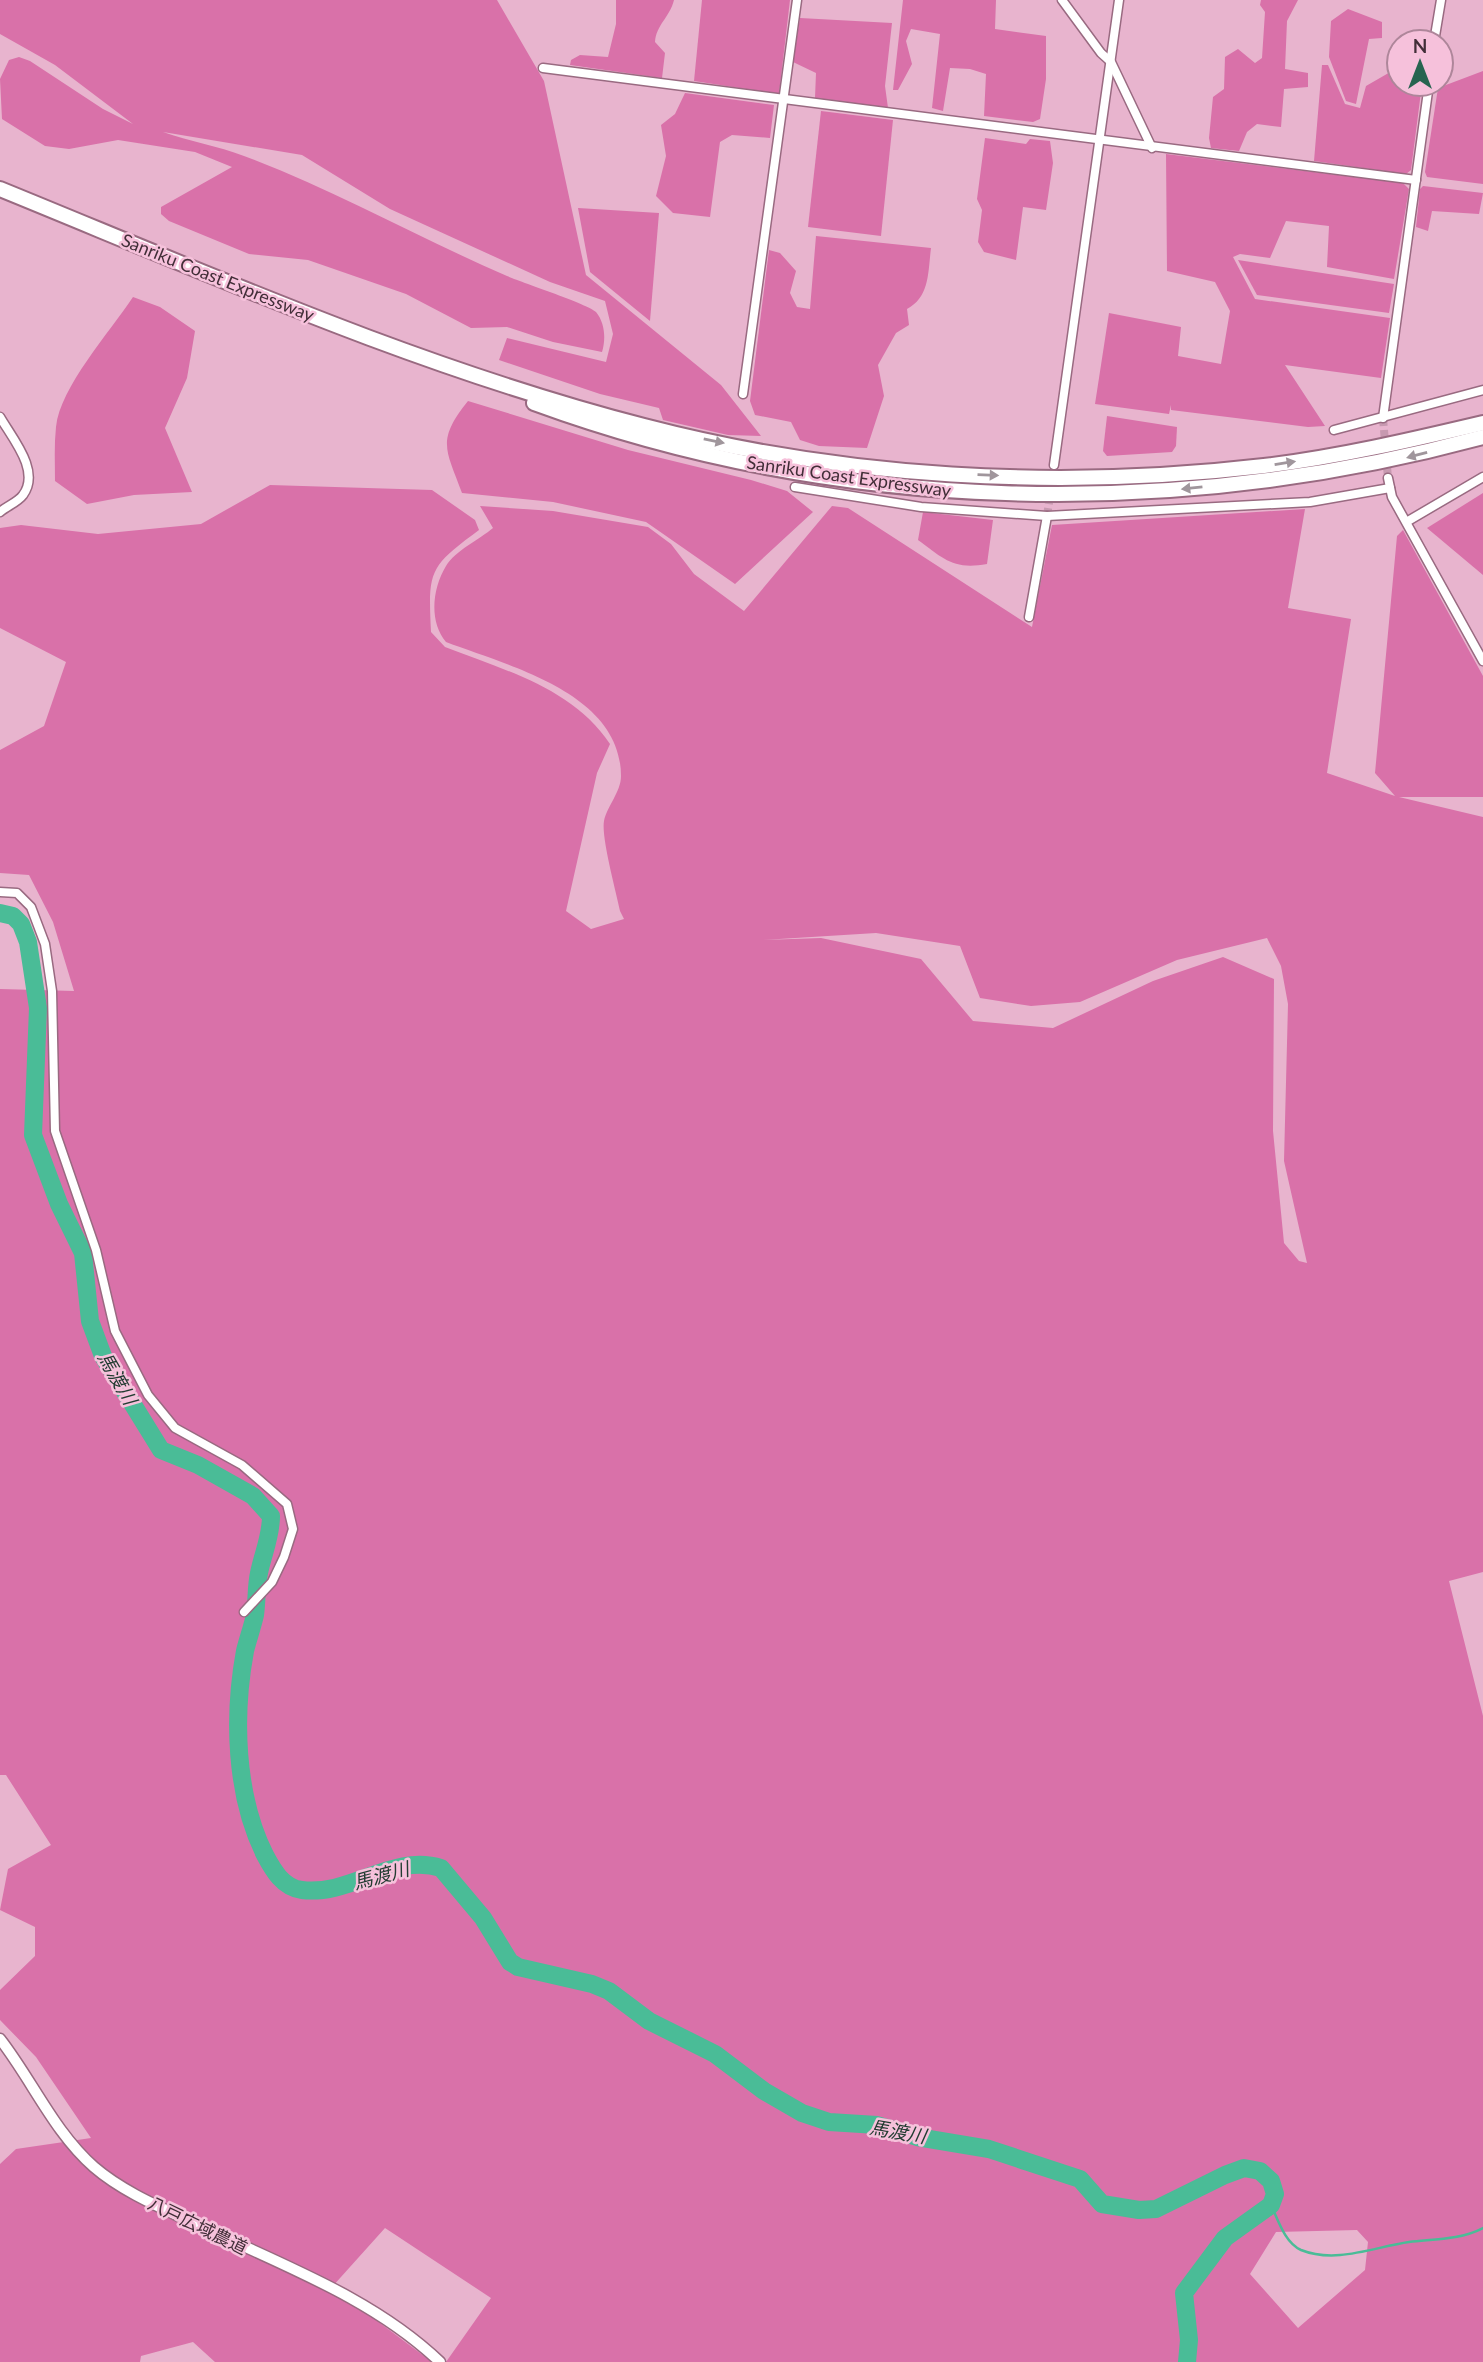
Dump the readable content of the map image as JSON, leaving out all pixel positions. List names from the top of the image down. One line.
{"streets":{"highway":["Sanriku Coast Expressway"],"street":["八戸広域農道"]},"water":["馬渡川"],"north":"top"}
